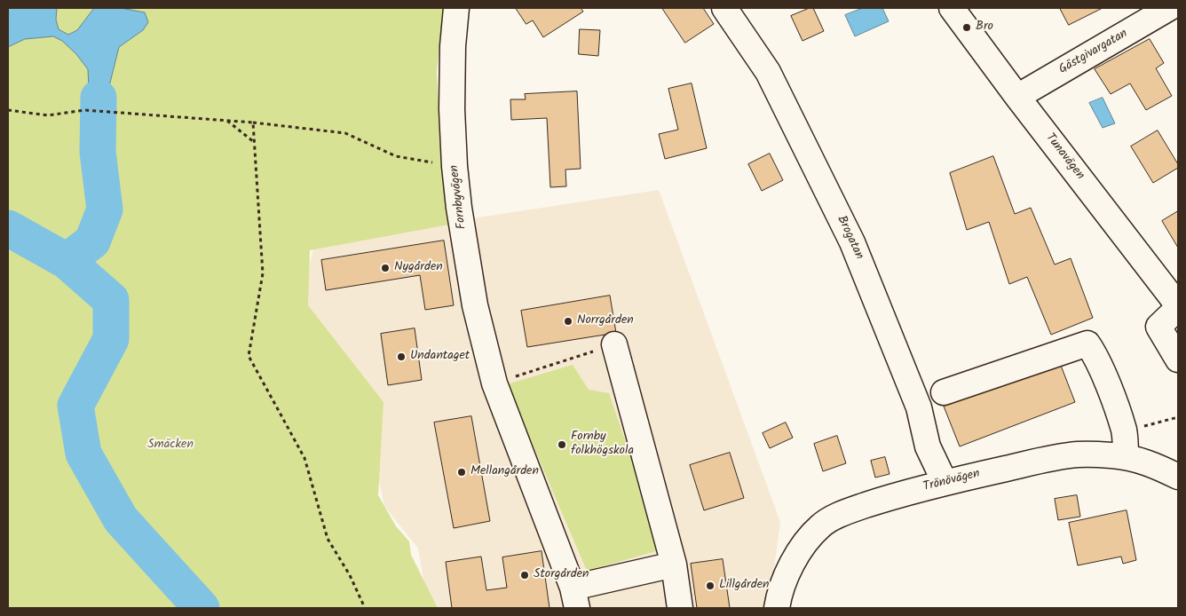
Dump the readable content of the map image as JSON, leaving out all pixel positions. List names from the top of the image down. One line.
{"streets":{"street":["Gästgivargatan","Tunavägen","Fornbyvägen","Brogatan","Trönövägen"]},"crossings":[["Gästgivargatan","Tunavägen"],["Brogatan","Trönövägen"]],"parks":["Smäcken"],"places":["Bro","Nygården","Norrgården","Undantaget","Fornby folkhögskola","Mellangården","Storgården","Lillgården"]}
